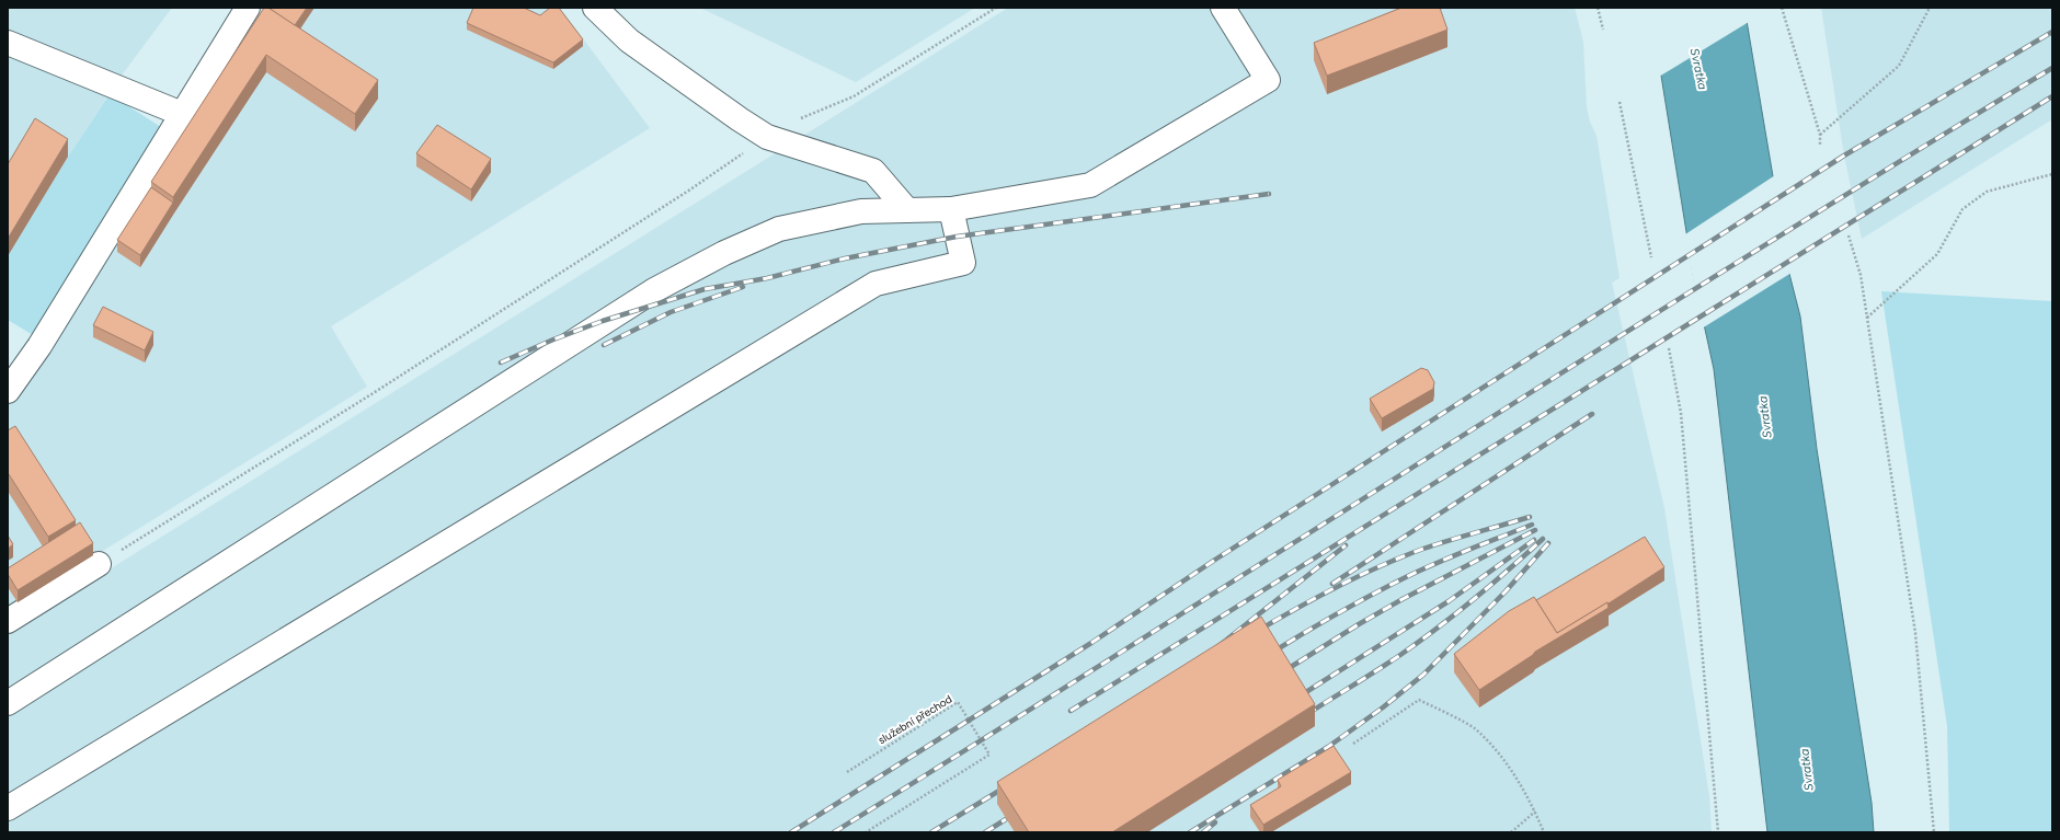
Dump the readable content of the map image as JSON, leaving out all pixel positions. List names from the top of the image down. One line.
{"streets":{"path":["služební přechod"]},"water":["Svratka"]}
